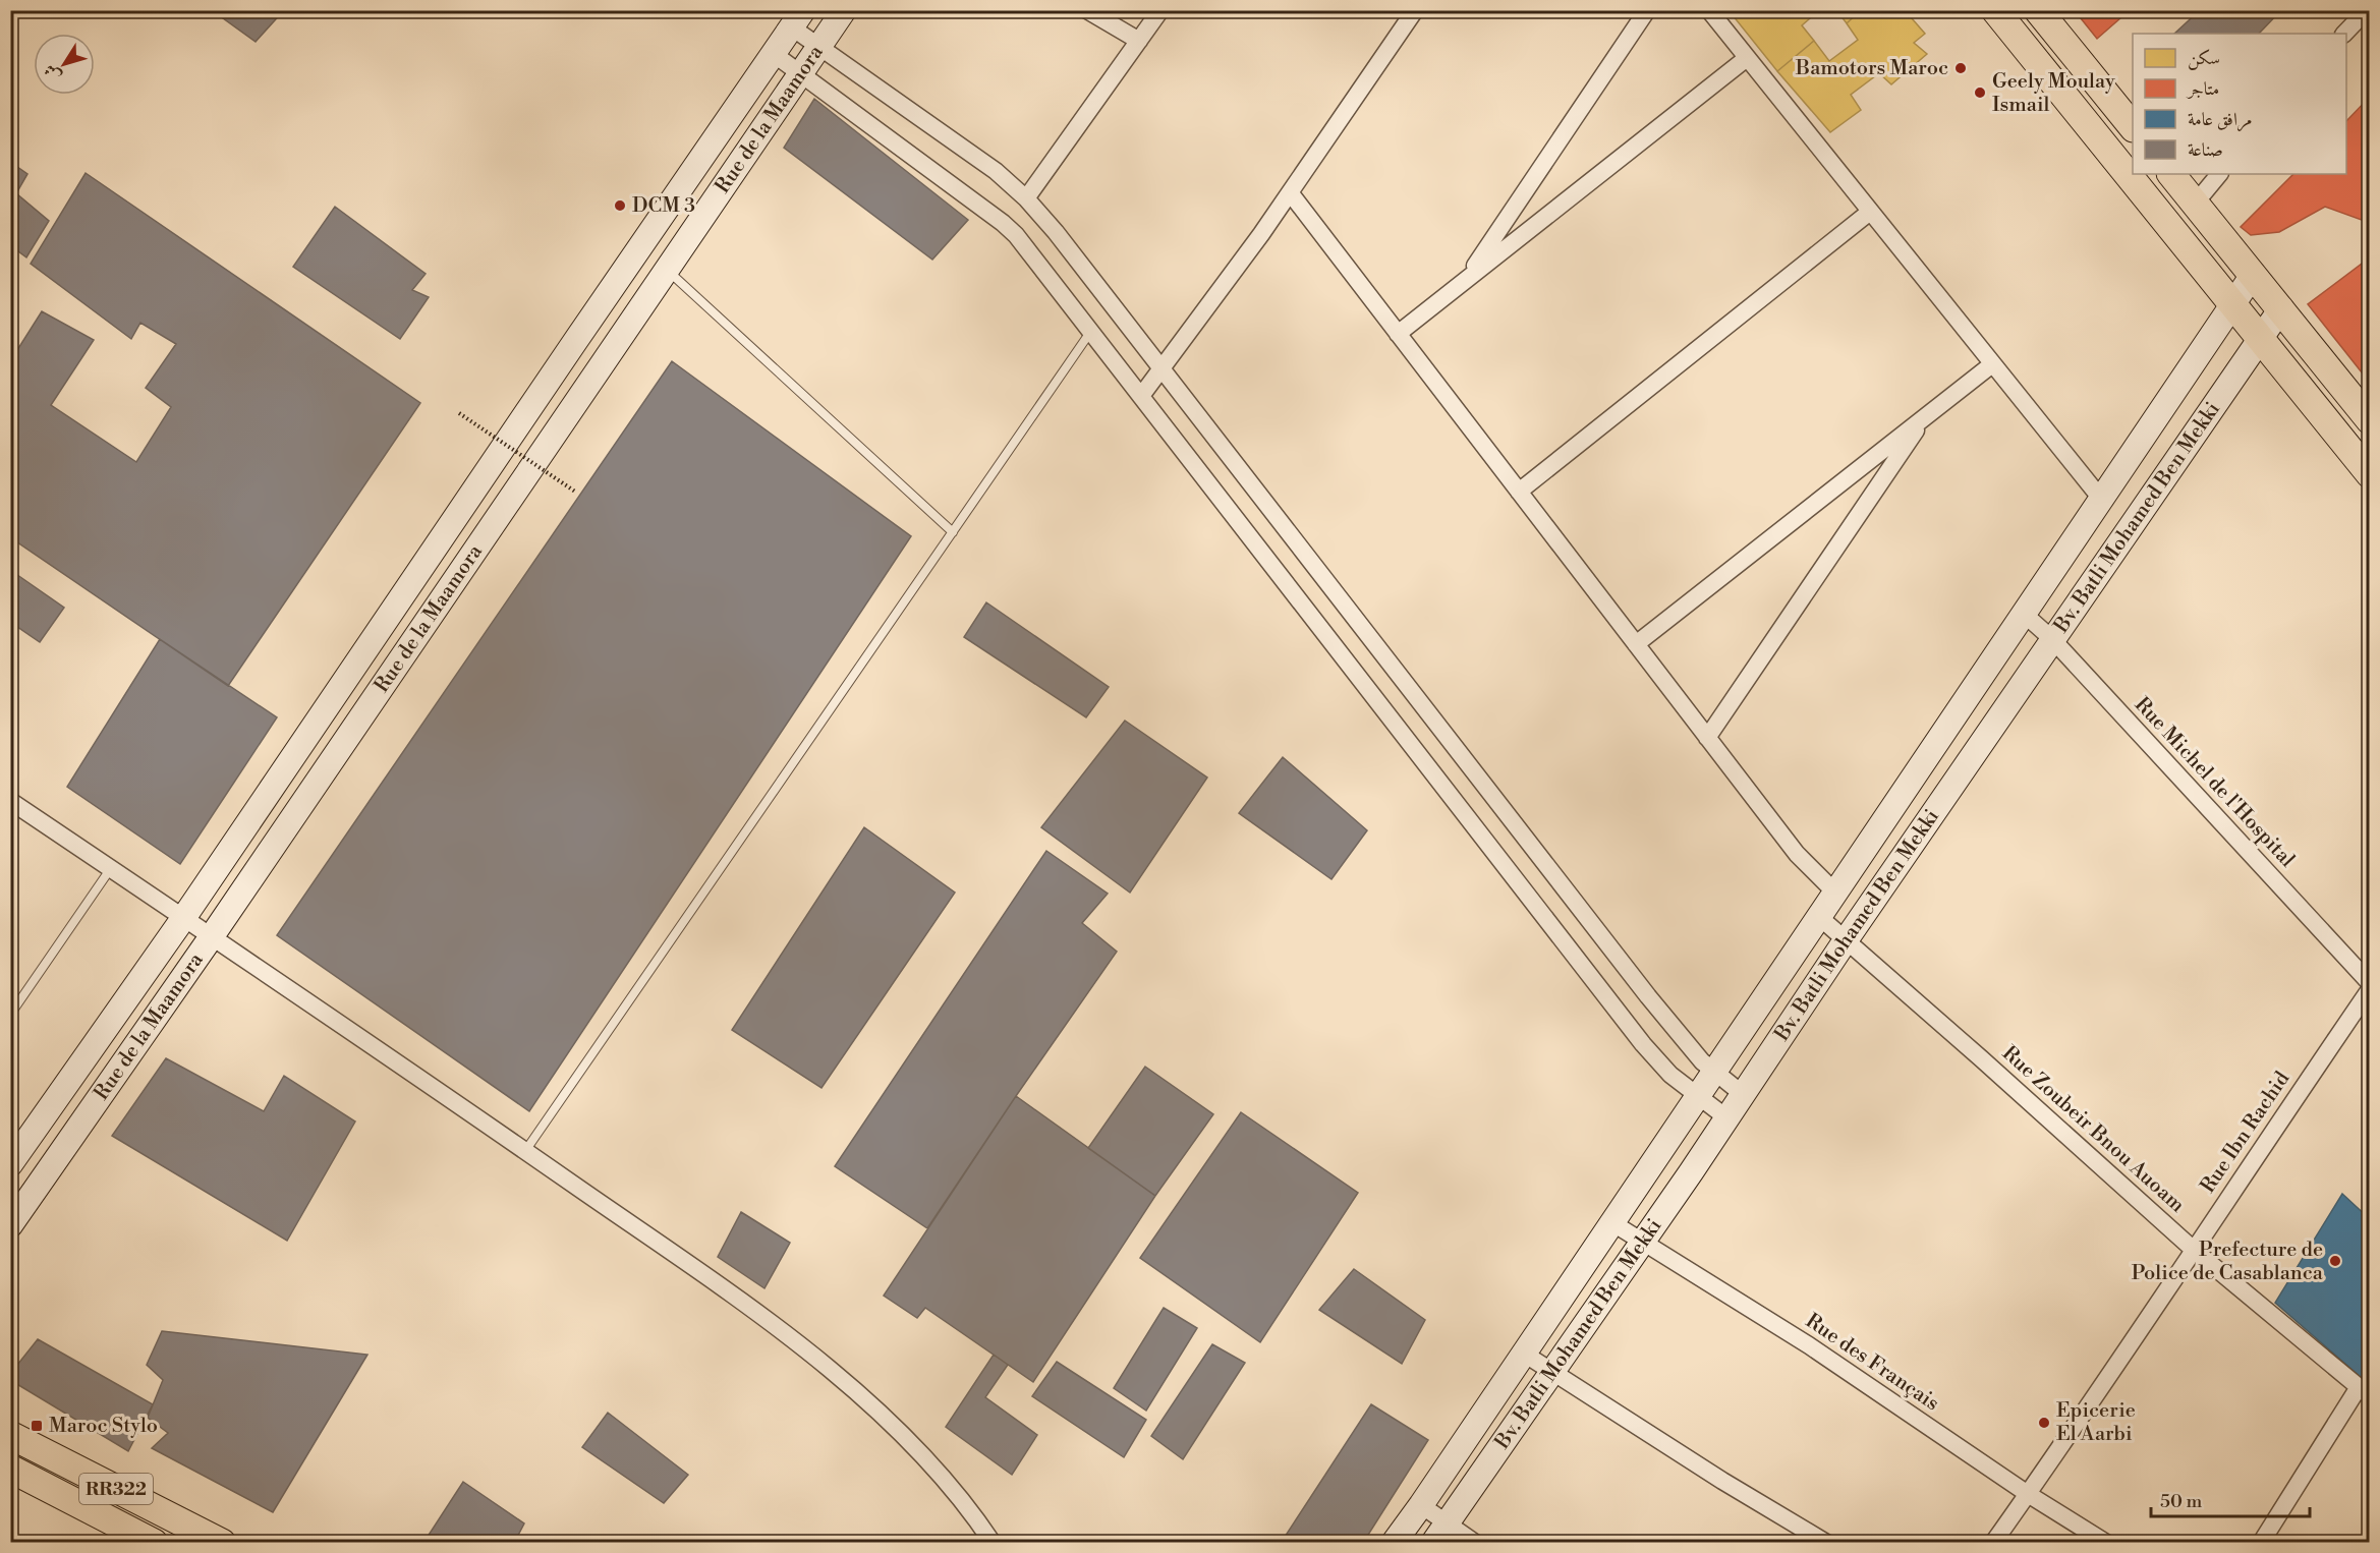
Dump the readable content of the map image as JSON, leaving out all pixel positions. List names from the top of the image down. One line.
{"streets":{"main road":["RR322"],"street":["Rue de la Maamora","Bv. Batli Mohamed Ben Mekki","Rue Michel de l'Hospital","Rue Zoubeir Bnou Auoam","Rue Ibn Rachid","Rue des Français"]},"crossings":[["Bv. Batli Mohamed Ben Mekki","Rue Michel de l'Hospital"],["Bv. Batli Mohamed Ben Mekki","Rue Zoubeir Bnou Auoam"],["Bv. Batli Mohamed Ben Mekki","Rue des Français"],["Rue Zoubeir Bnou Auoam","Rue Ibn Rachid"],["Rue Ibn Rachid","Rue des Français"]],"places":{"other":["Bamotors Maroc","Geely Moulay Ismail","DCM 3","Prefecture de Police de Casablanca","Epicerie El Aarbi"],"transit":["Maroc Stylo"]},"legend":["سكن","متاجر","مرافق عامة","صناعة"],"scale_bar":"50 m","north":"bottom left"}
